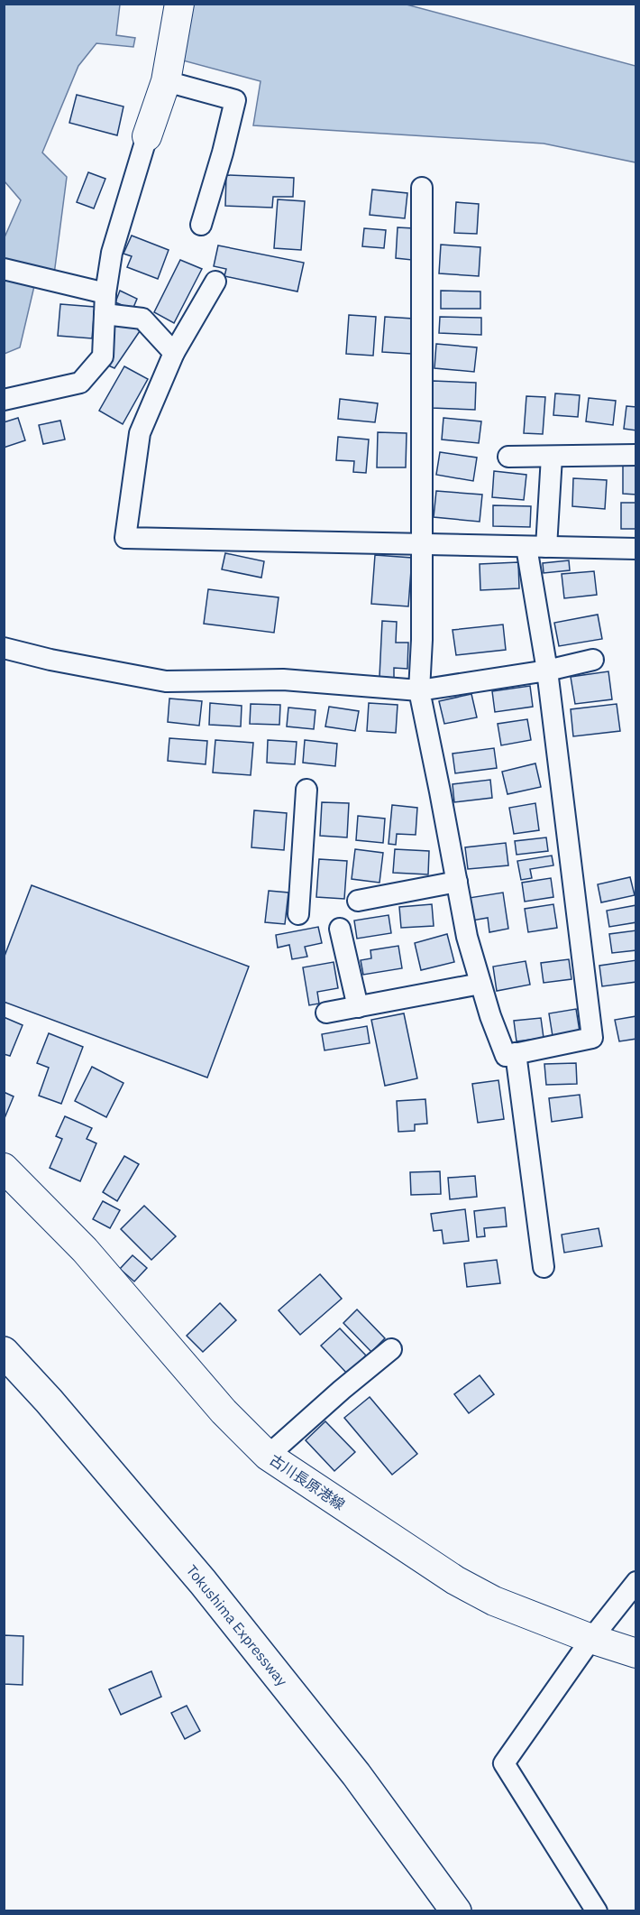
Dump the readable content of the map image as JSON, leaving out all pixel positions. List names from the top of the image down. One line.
{"streets":{"highway":["Tokushima Expressway"],"main road":["古川長原港線"]}}
